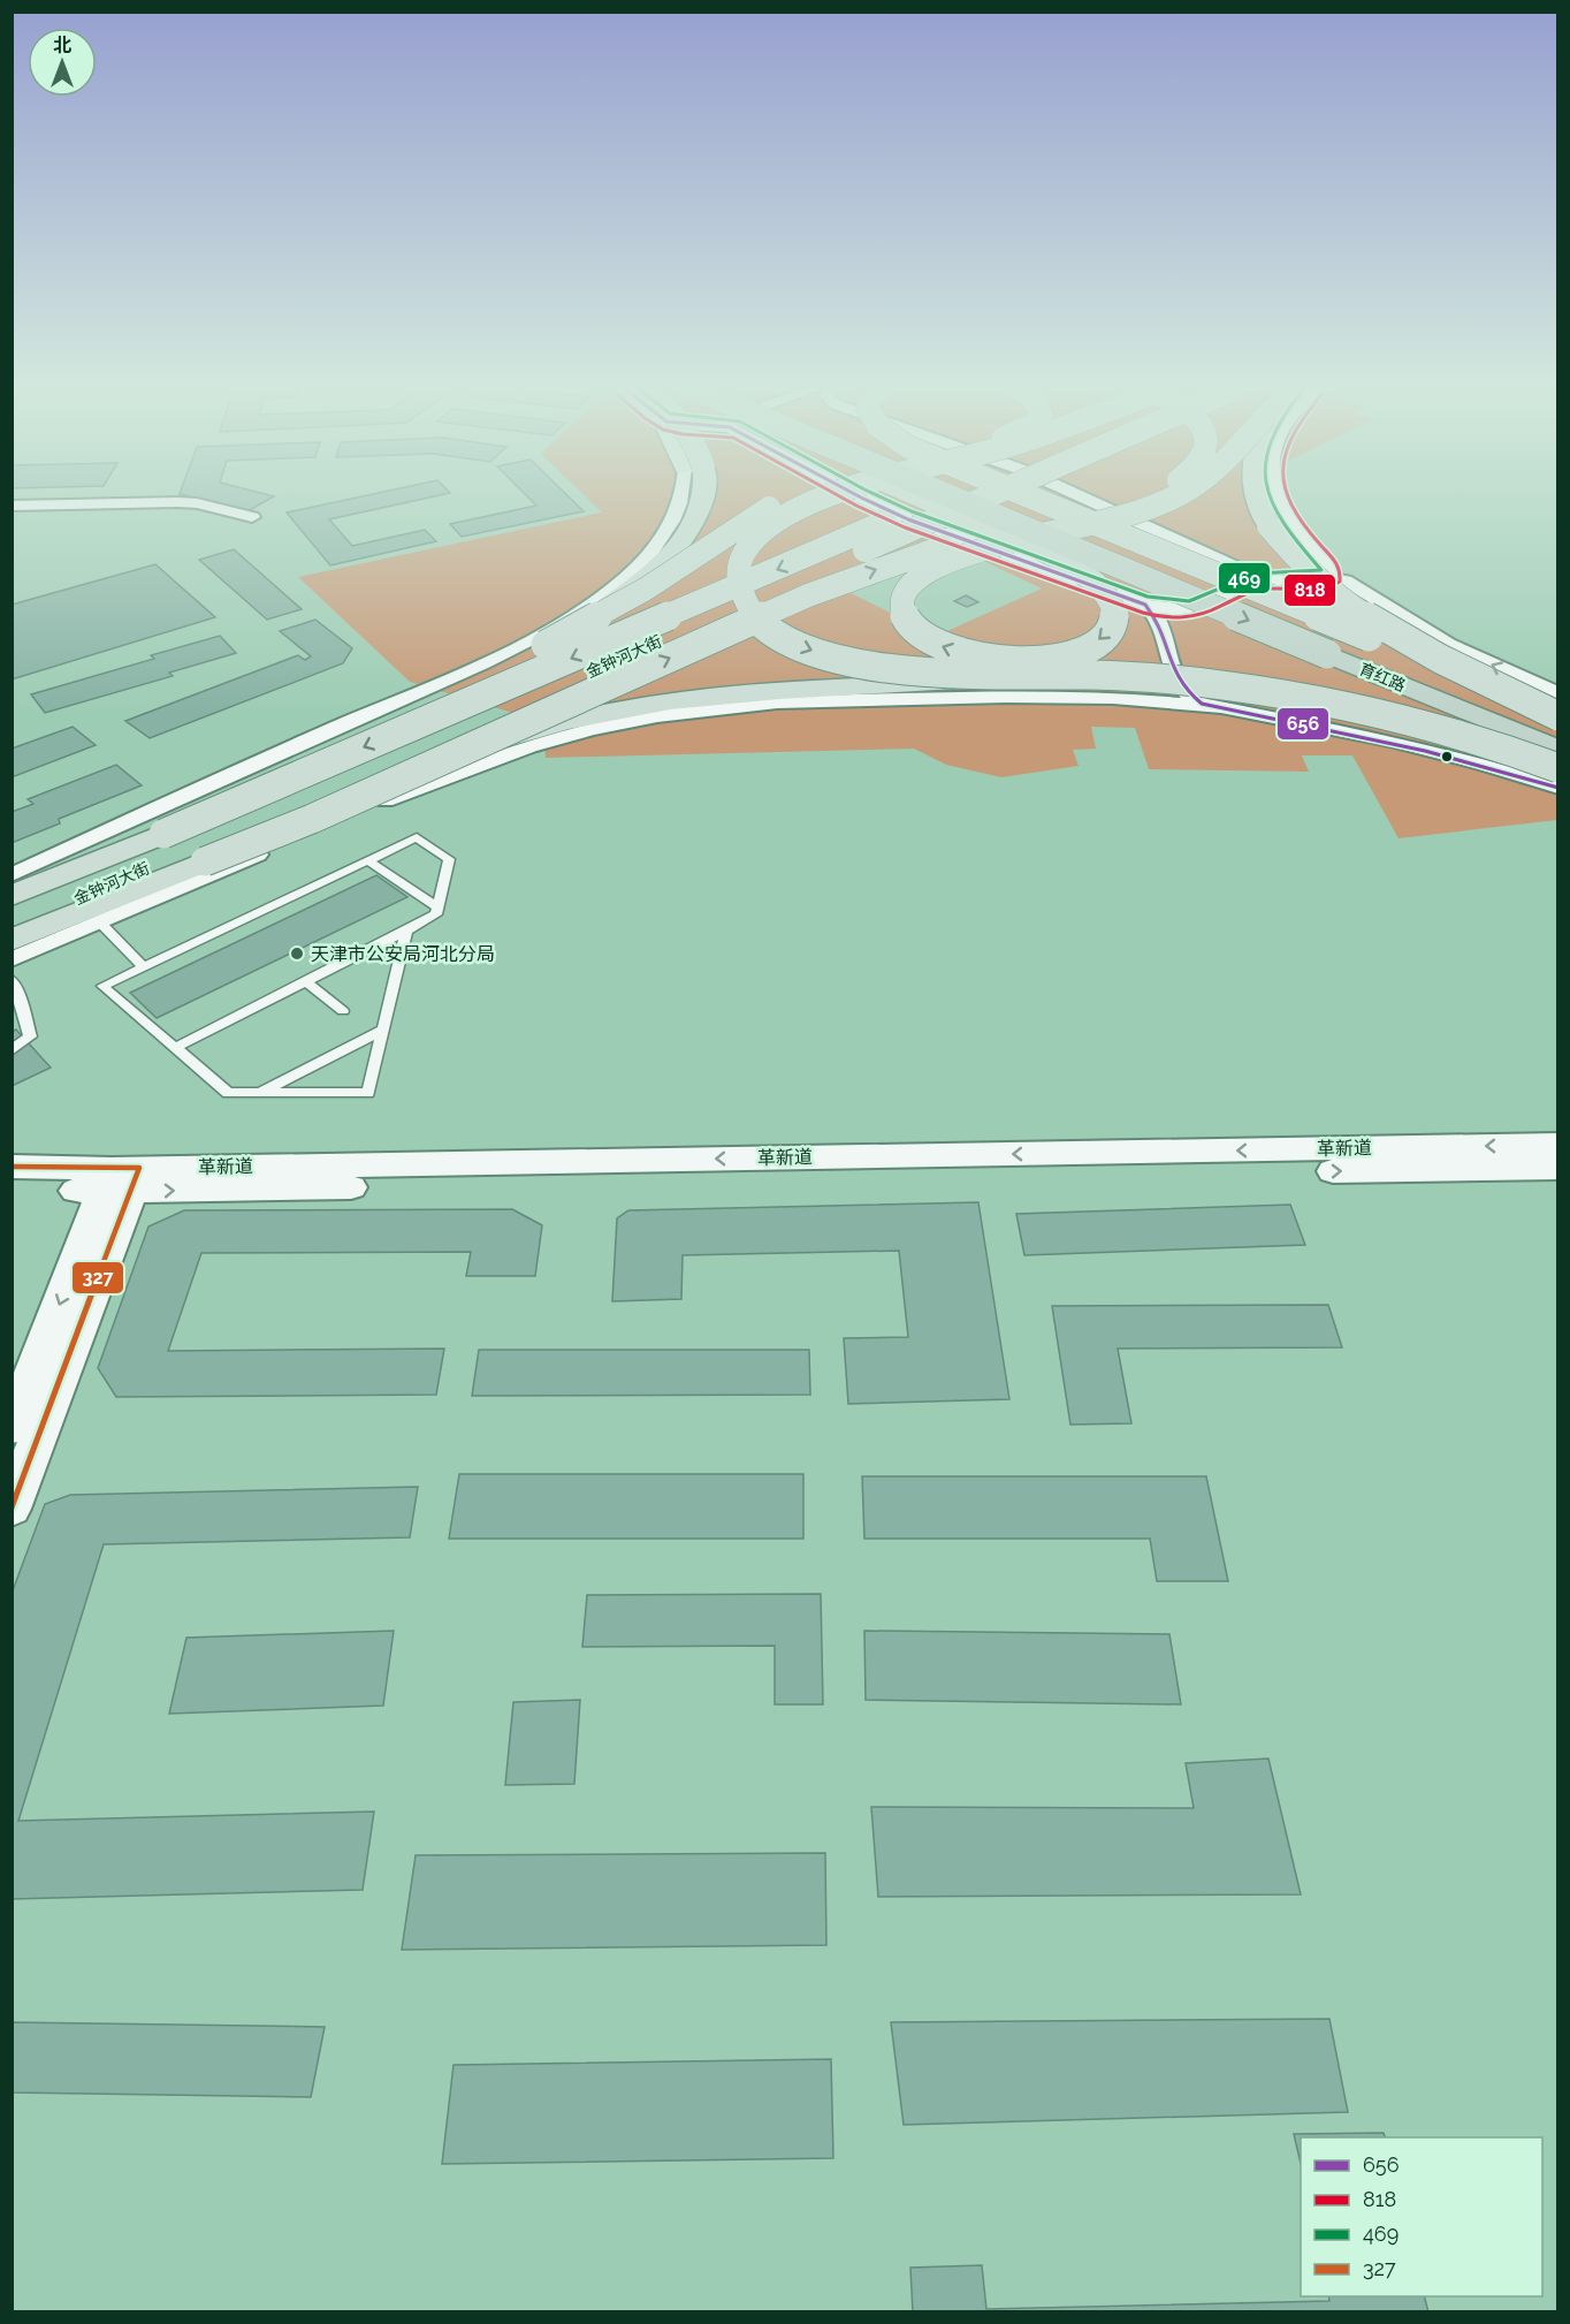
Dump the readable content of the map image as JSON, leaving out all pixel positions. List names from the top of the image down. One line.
{"streets":{"highway":["育红路"],"main road":["金钟河大街"],"street":["革新道"]},"places":["天津市公安局河北分局"],"lines":["transit line 656","transit line 818","transit line 469","transit line 327"],"legend":["656","818","469","327"],"north":"top"}
